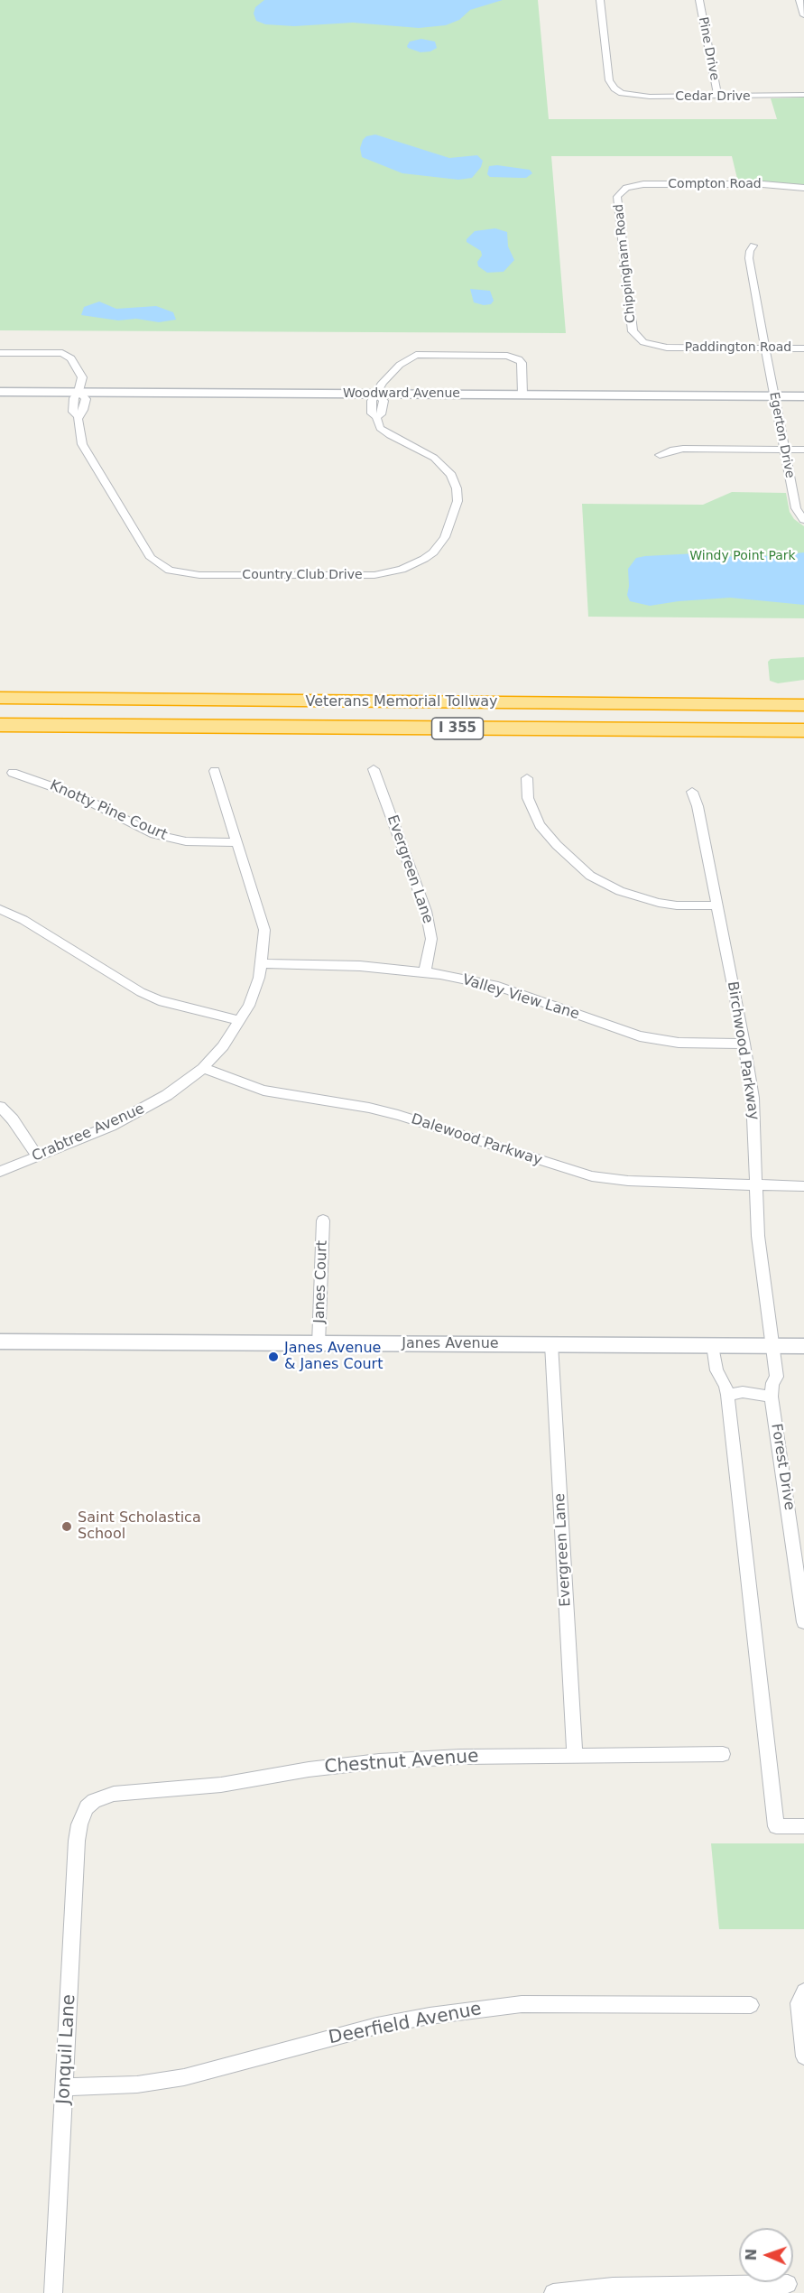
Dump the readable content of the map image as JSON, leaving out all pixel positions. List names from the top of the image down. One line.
{"streets":{"highway":["Veterans Memorial Tollway","I 355"],"main road":["Woodward Avenue","Janes Avenue"],"street":["Pine Drive","Cedar Drive","Compton Road","Chippingham Road","Paddington Road","Egerton Drive","Country Club Drive","Knotty Pine Court","Evergreen Lane","Valley View Lane","Birchwood Parkway","Crabtree Avenue","Dalewood Parkway","Janes Court","Forest Drive","Chestnut Avenue","Deerfield Avenue","Jonquil Lane"]},"crossings":[["Pine Drive","Cedar Drive"],["Compton Road","Chippingham Road"],["Chippingham Road","Paddington Road"],["Paddington Road","Egerton Drive"],["Woodward Avenue","Egerton Drive"],["Woodward Avenue","Country Club Drive"],["Knotty Pine Court","Crabtree Avenue"],["Evergreen Lane","Valley View Lane"],["Evergreen Lane","Janes Avenue"],["Evergreen Lane","Chestnut Avenue"],["Valley View Lane","Birchwood Parkway"],["Valley View Lane","Crabtree Avenue"],["Birchwood Parkway","Dalewood Parkway"],["Birchwood Parkway","Janes Avenue"],["Birchwood Parkway","Forest Drive"],["Crabtree Avenue","Dalewood Parkway"],["Janes Court","Janes Avenue"],["Janes Avenue","Forest Drive"],["Chestnut Avenue","Jonquil Lane"],["Deerfield Avenue","Jonquil Lane"]],"parks":["Windy Point Park"],"places":["Janes Avenue & Janes Court","Saint Scholastica School"],"north":"left"}
